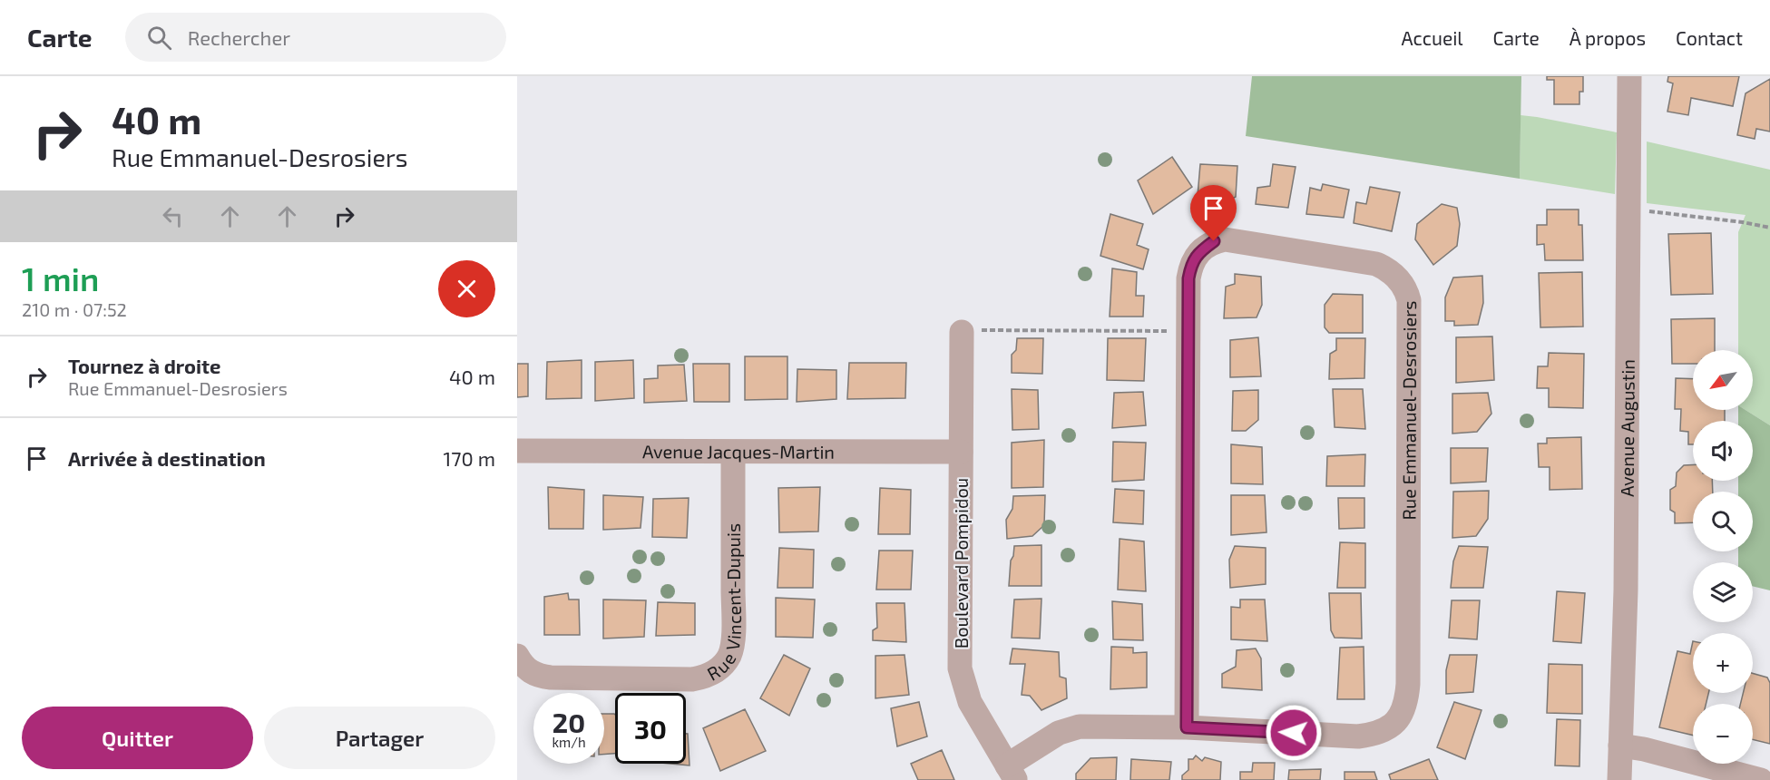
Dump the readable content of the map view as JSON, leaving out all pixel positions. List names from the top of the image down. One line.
{"streets":{"street":["Rue Emmanuel-Desrosiers","Avenue Augustin","Avenue Jacques-Martin","Boulevard Pompidou","Rue Vincent-Dupuis"]},"crossings":[["Rue Emmanuel-Desrosiers","Boulevard Pompidou"],["Avenue Jacques-Martin","Boulevard Pompidou"],["Avenue Jacques-Martin","Rue Vincent-Dupuis"]],"north":"bottom left","page":{"header":"Carte","search":"Rechercher","nav":["Accueil","Carte","À propos","Contact"],"turn":["40 m","Rue Emmanuel-Desrosiers"],"heading":["1 min","210 m · 07:52"],"list":[{"name":"Tournez à droite","note":"Rue Emmanuel-Desrosiers","value":"40 m"},{"name":"Arrivée à destination","value":"170 m"}],"map_buttons":["+","−"],"speed":"20 km/h","limit":"30","buttons":["Quitter","Partager"]}}
